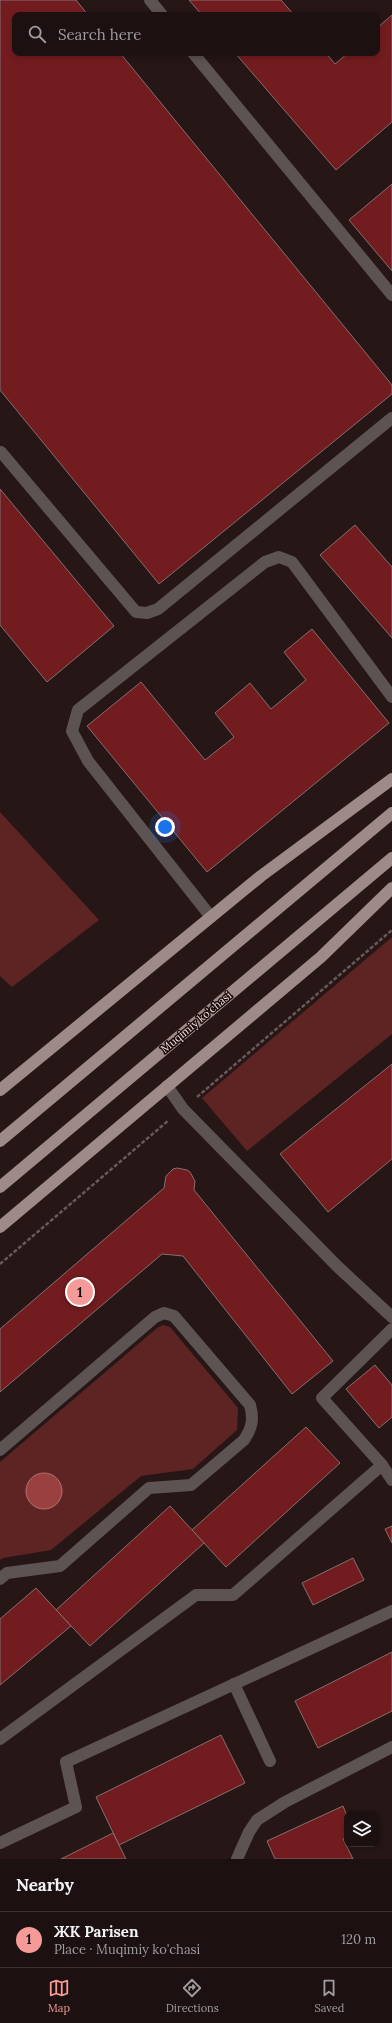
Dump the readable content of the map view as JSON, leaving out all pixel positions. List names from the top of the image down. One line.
{"streets":{"main road":["Muqimiy ko'chasi"]},"page":{"search":"Search here","pins":"1","heading":"Nearby","list":[{"mark":"1","name":"ЖК Parisen","note":"Place · Muqimiy ko'chasi","value":"120 m"}],"nav":["Map","Directions","Saved"]}}
